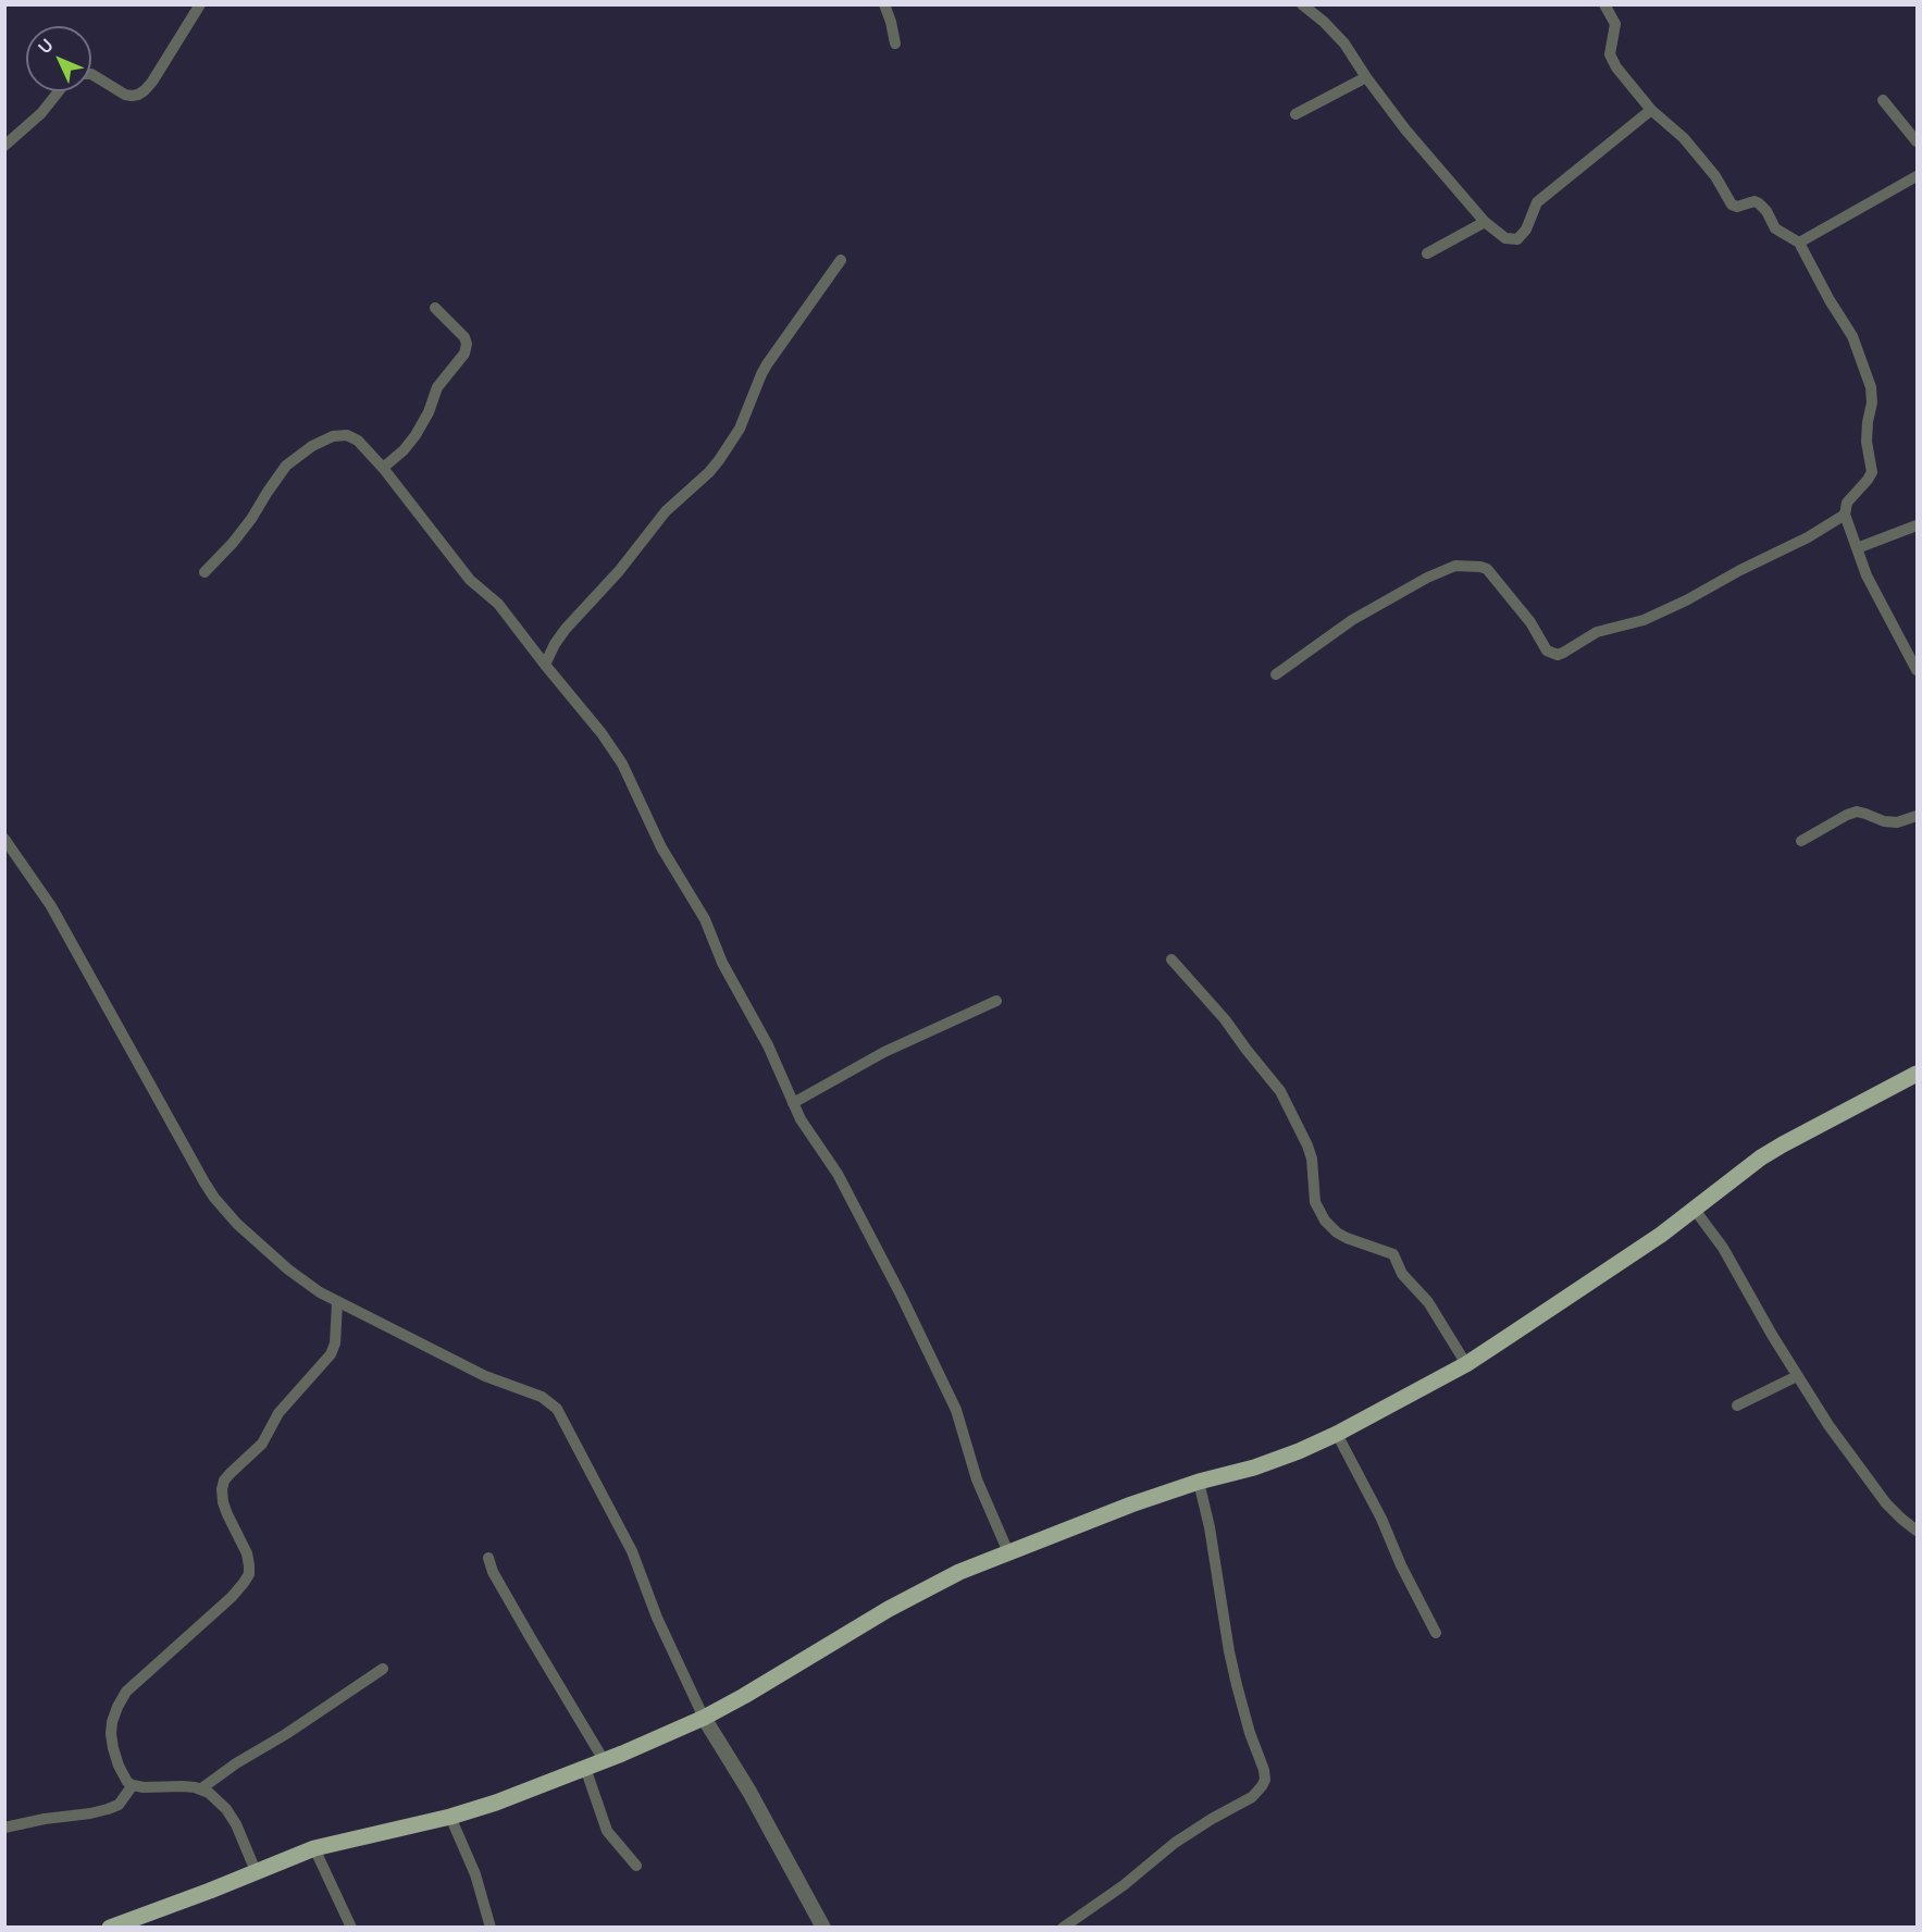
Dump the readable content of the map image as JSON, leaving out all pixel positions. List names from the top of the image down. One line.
{"north":"top left"}
